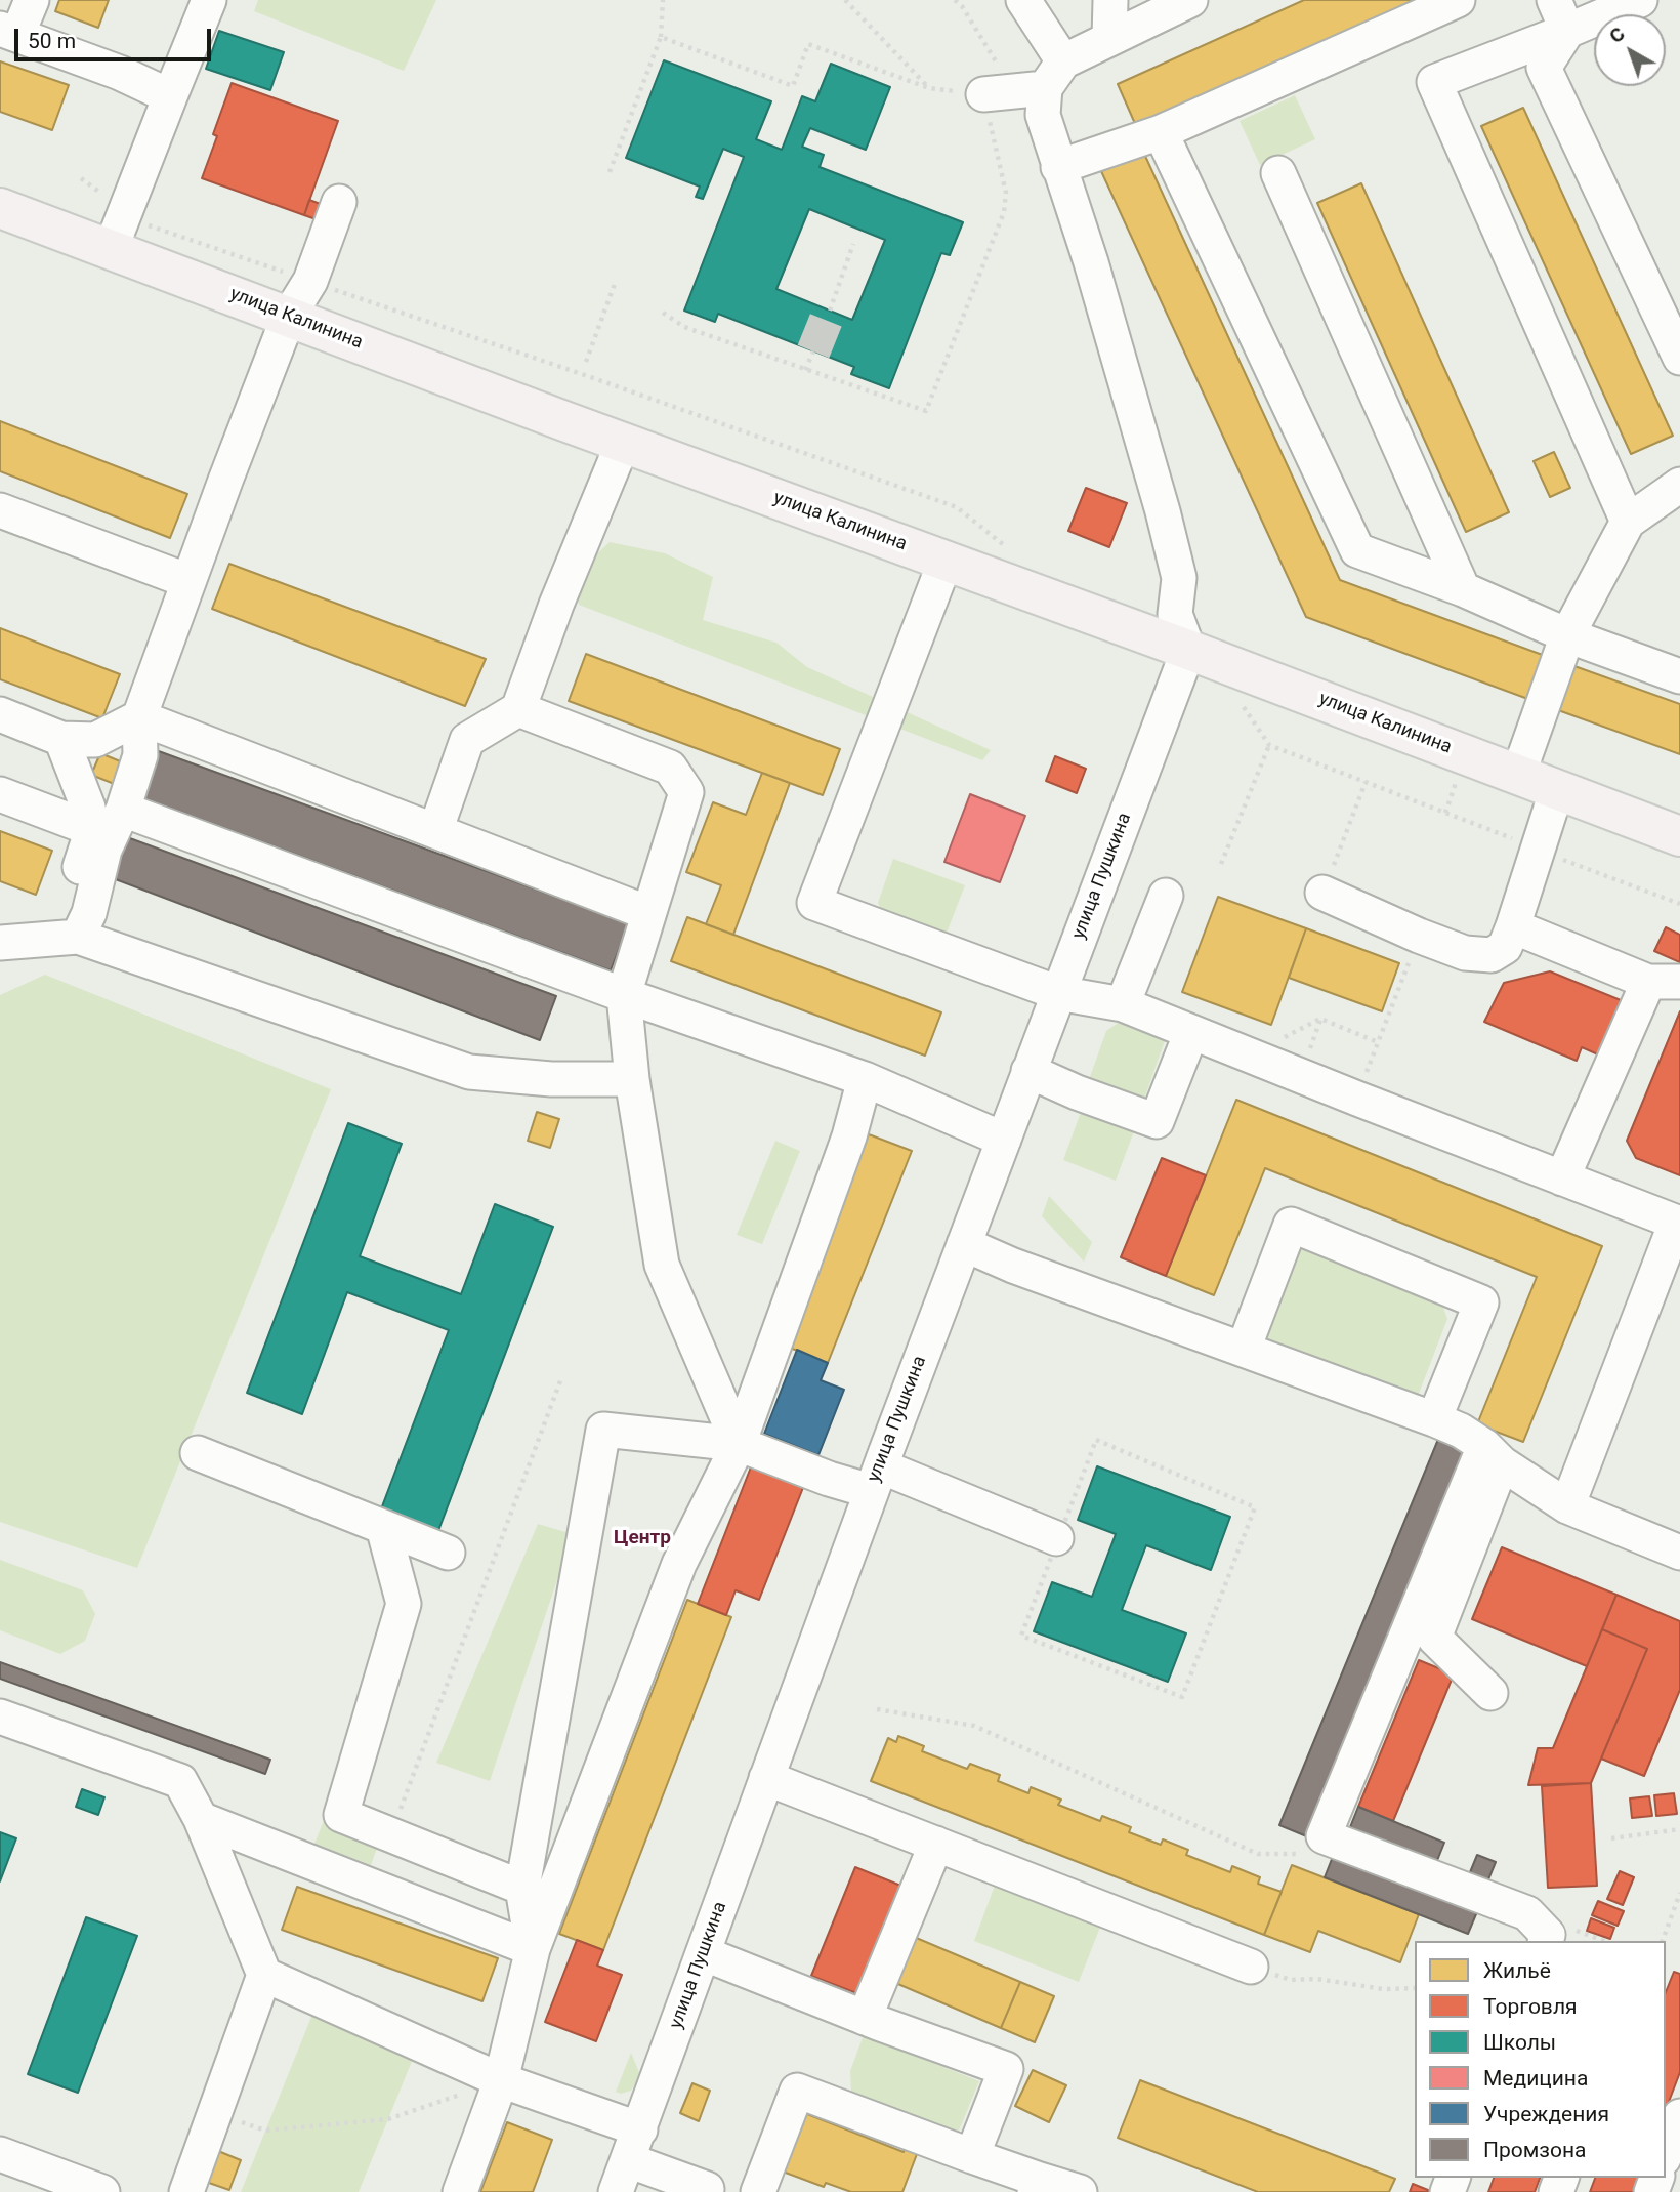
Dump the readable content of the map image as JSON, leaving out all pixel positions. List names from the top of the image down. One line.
{"streets":{"main road":["улица Калинина"],"street":["улица Пушкина"]},"crossings":[["улица Калинина","улица Пушкина"]],"districts":["Центр"],"legend":["Жильё","Торговля","Школы","Медицина","Учреждения","Промзона"],"scale_bar":"50 m","north":"top left"}
